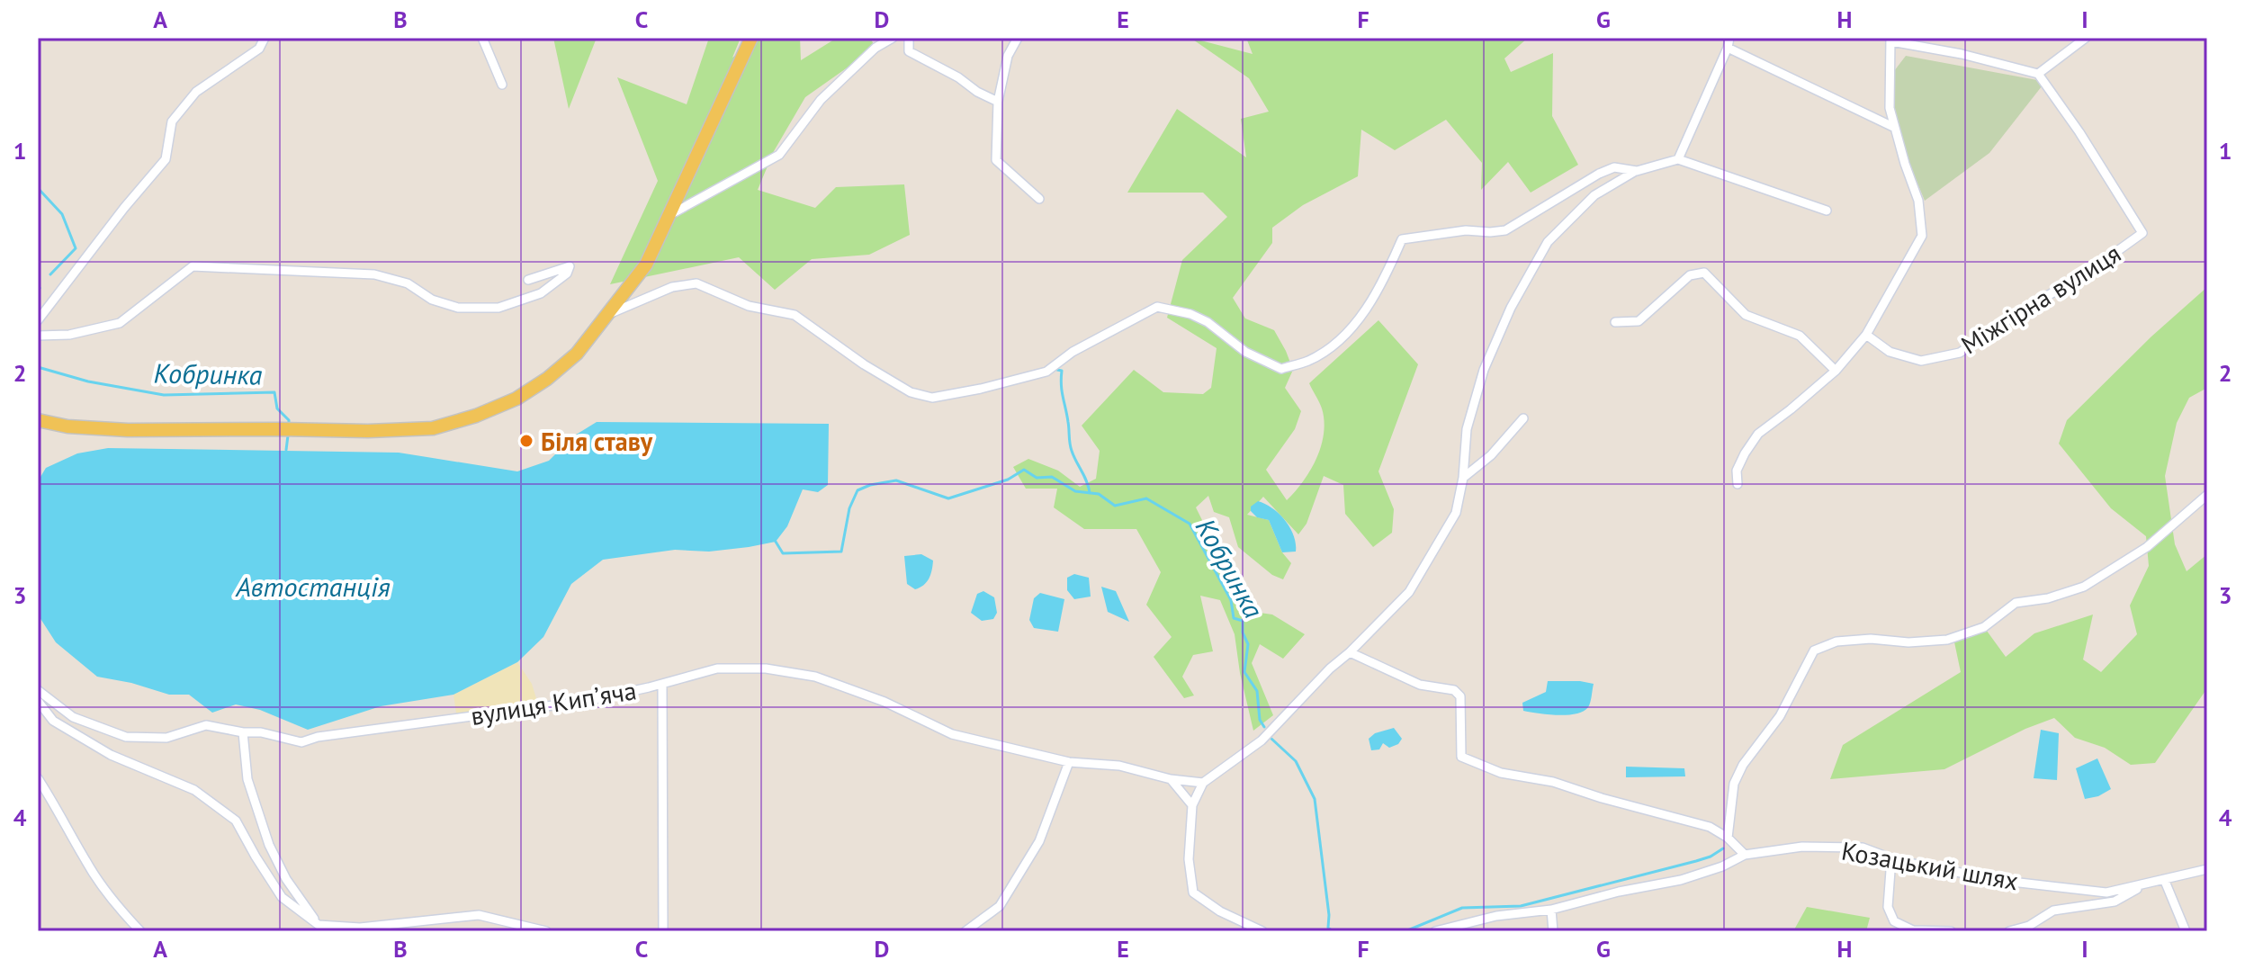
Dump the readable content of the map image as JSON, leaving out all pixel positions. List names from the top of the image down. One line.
{"streets":{"street":["Міжгірна вулиця","вулиця Кипʼяча","Козацький шлях"]},"water":["Кобринка","Автостанція"],"places":["Біля ставу"],"grid":{"columns":["A","B","C","D","E","F","G","H","I"],"rows":["1","2","3","4"]}}
